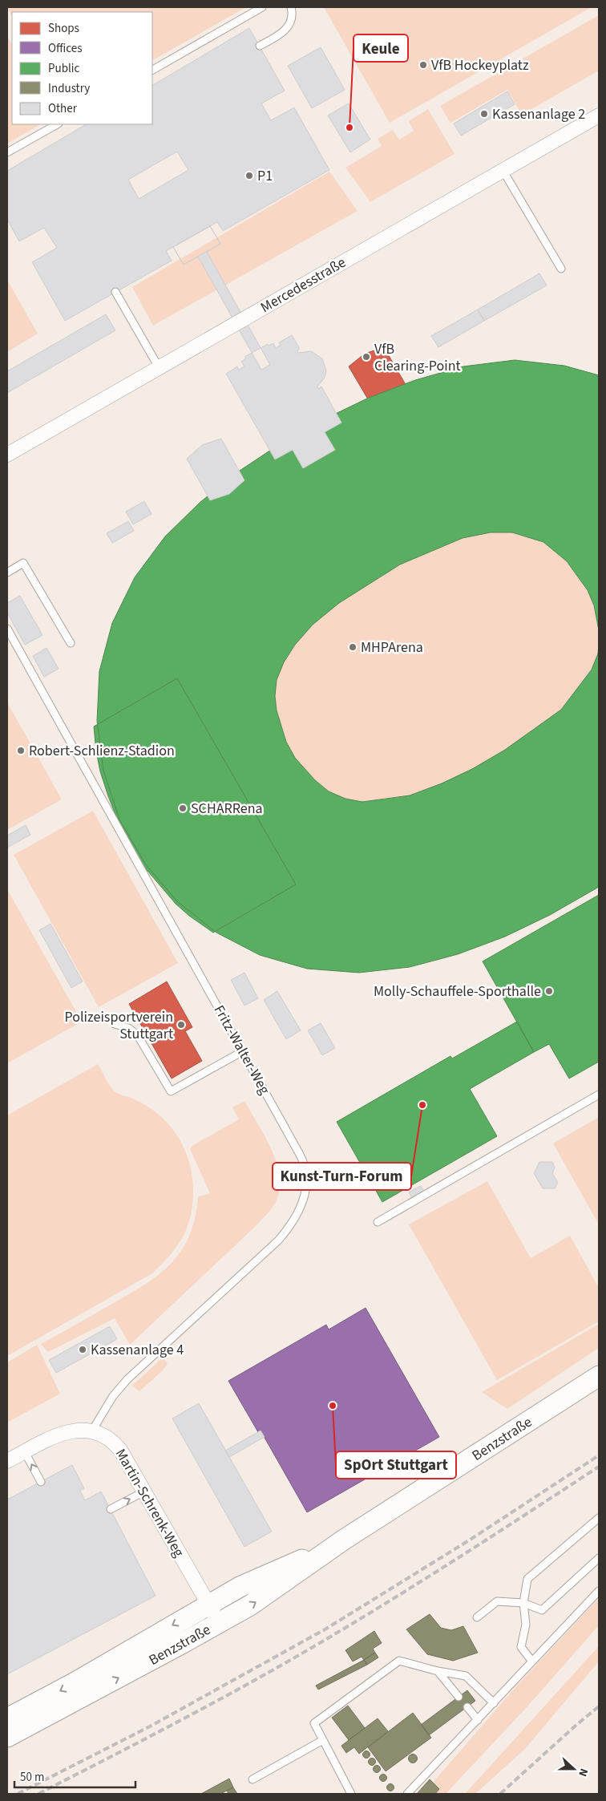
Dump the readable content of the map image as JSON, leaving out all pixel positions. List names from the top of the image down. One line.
{"streets":{"main road":["Benzstraße"],"street":["Mercedesstraße","Martin-Schrenk-Weg"],"lane":["Fritz-Walter-Weg"]},"crossings":[["Fritz-Walter-Weg","Martin-Schrenk-Weg"],["Benzstraße","Martin-Schrenk-Weg"]],"places":["VfB Hockeyplatz","Kassenanlage 2","Keule","P1","VfB Clearing-Point","MHPArena","Robert-Schlienz-Stadion","SCHARRena","Molly-Schauffele-Sporthalle","Polizeisportverein Stuttgart","Kunst-Turn-Forum","Kassenanlage 4","SpOrt Stuttgart"],"legend":["Shops","Offices","Public","Industry","Other"],"scale_bar":"50 m","north":"right"}
